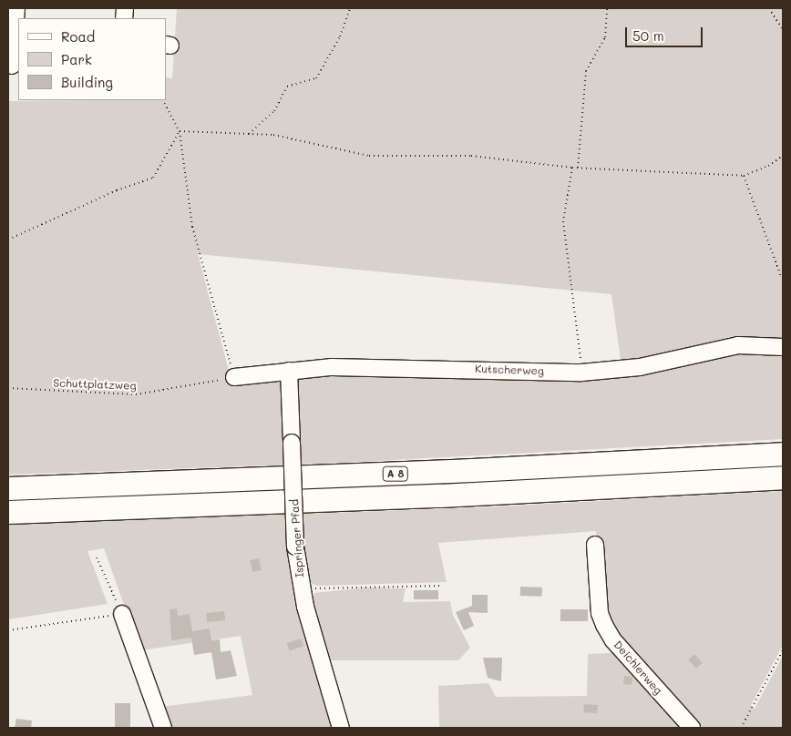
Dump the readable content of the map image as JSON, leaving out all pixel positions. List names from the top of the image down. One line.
{"streets":{"highway":["A 8"],"street":["Kutscherweg","Ispringer Pfad","Deichlerweg"],"path":["Schuttplatzweg"]},"crossings":[["Kutscherweg","Schuttplatzweg"],["Kutscherweg","Ispringer Pfad"]],"legend":["Road","Park","Building"],"scale_bar":"50 m"}
